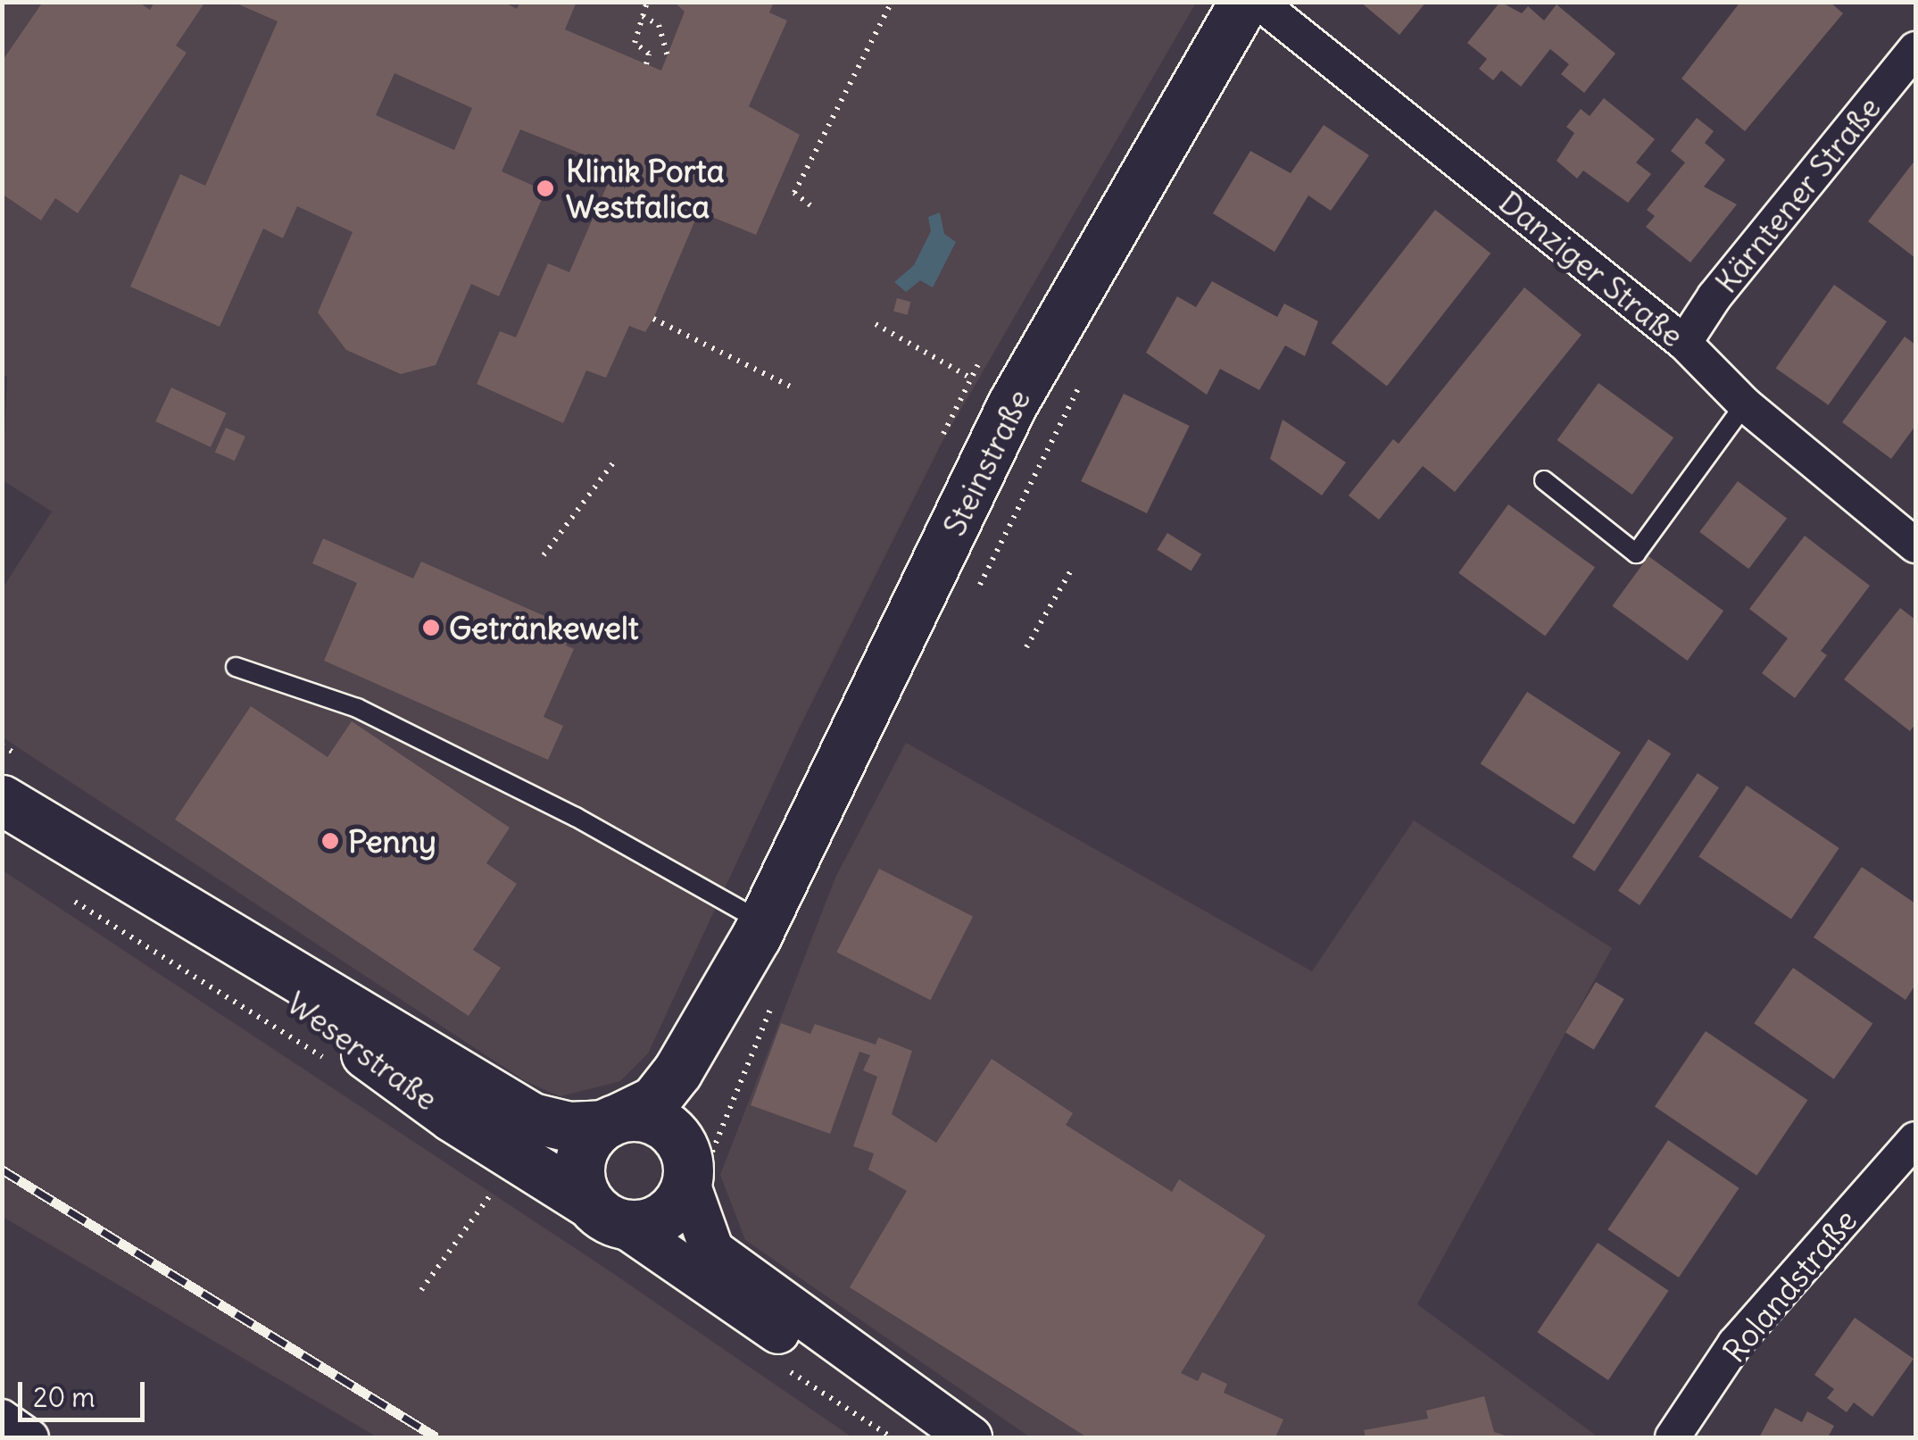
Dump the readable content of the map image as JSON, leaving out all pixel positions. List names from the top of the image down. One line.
{"streets":{"main road":["Steinstraße","Weserstraße"],"street":["Kärntener Straße","Danziger Straße","Rolandstraße"]},"crossings":[["Kärntener Straße","Danziger Straße"],["Steinstraße","Weserstraße"]],"places":["Klinik Porta Westfalica","Getränkewelt","Penny"],"scale_bar":"20 m"}
